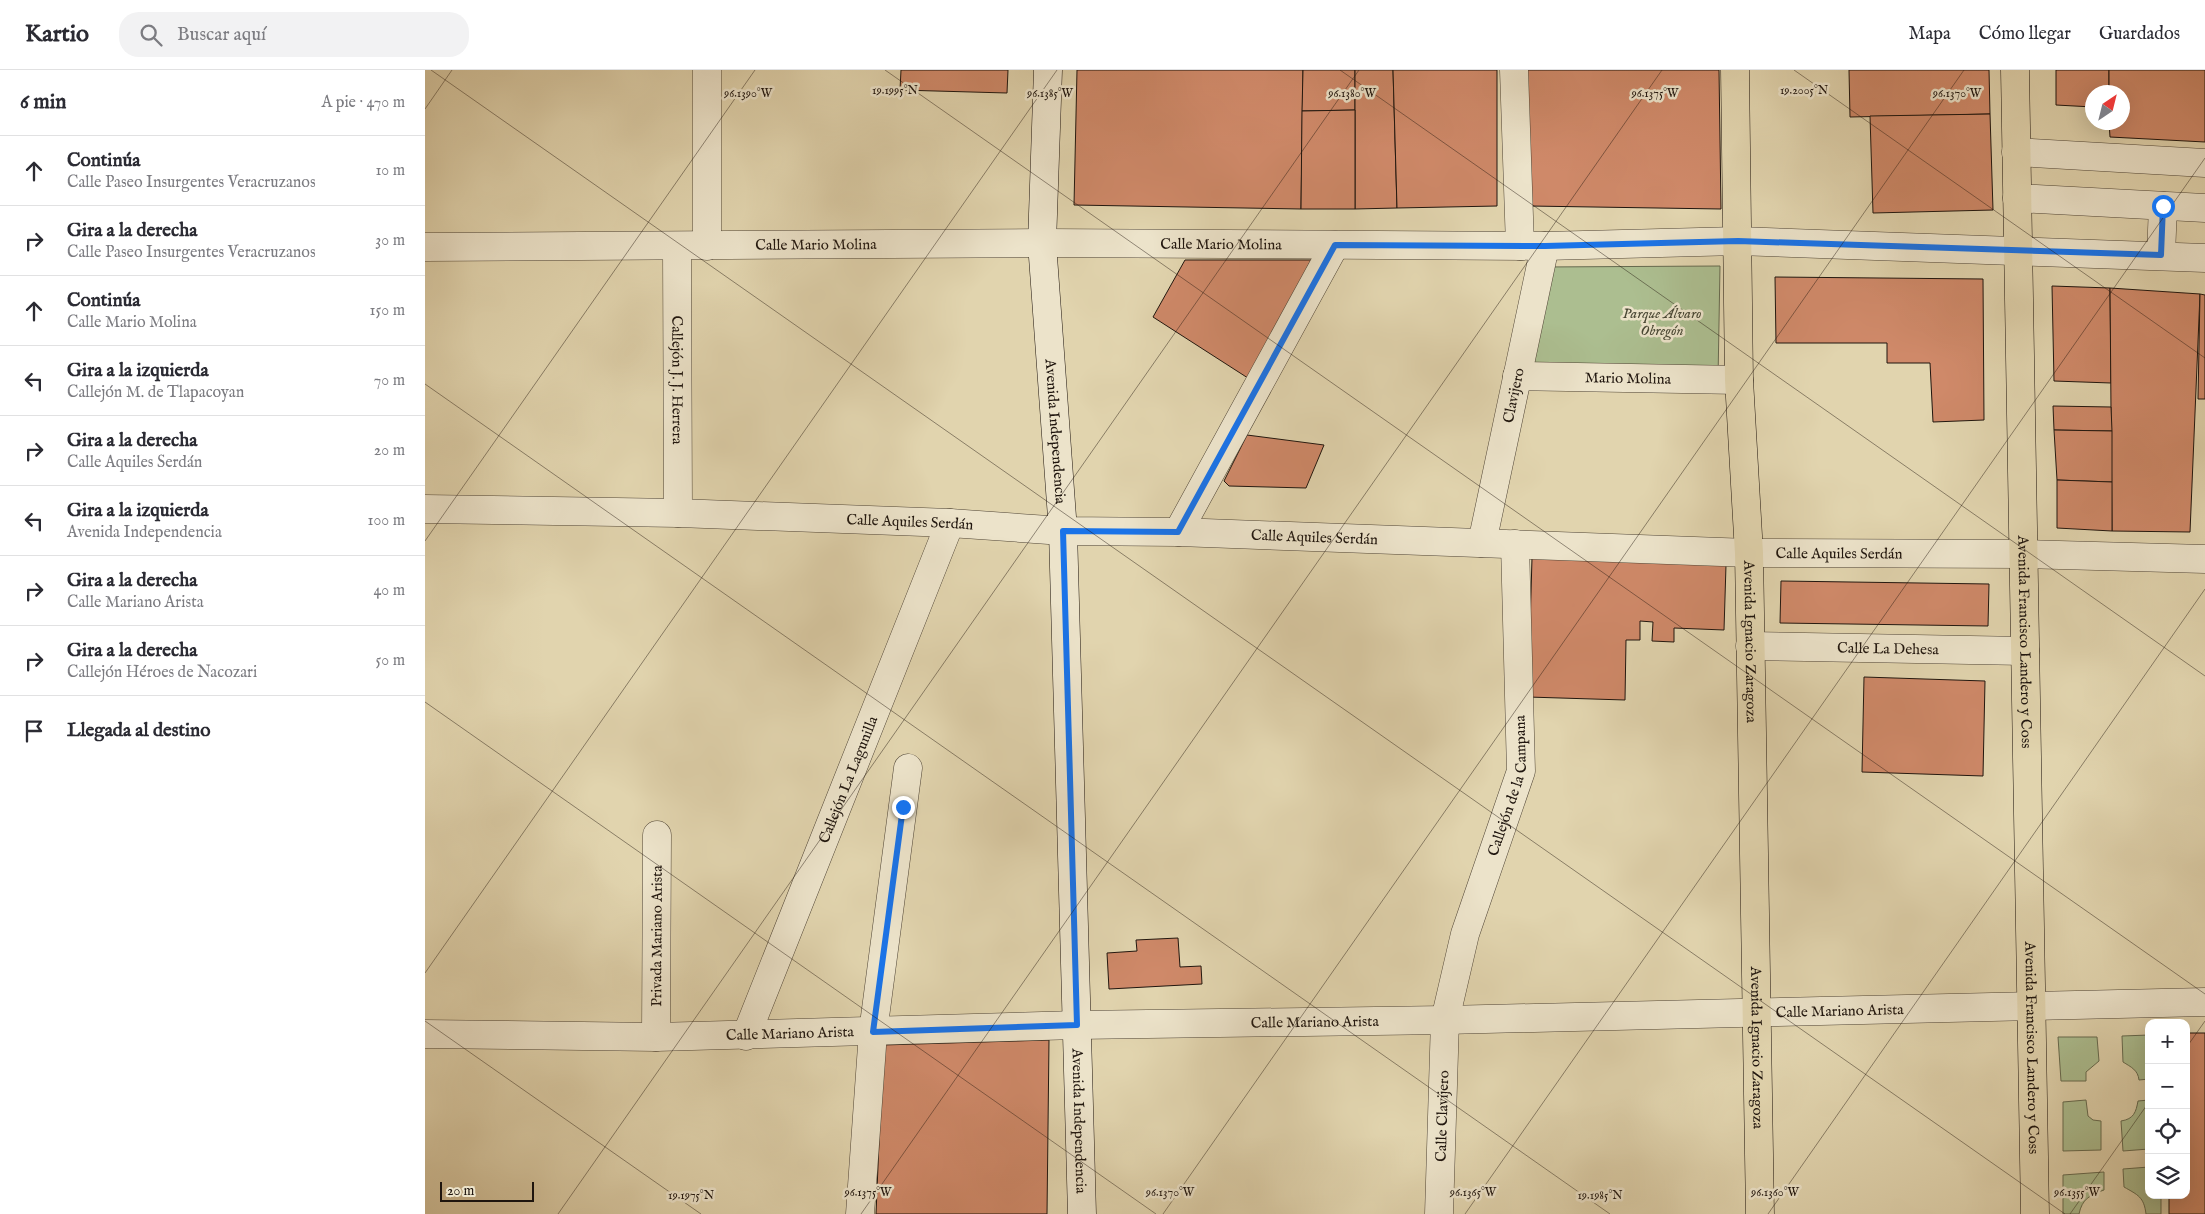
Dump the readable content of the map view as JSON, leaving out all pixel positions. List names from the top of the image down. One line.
{"streets":{"main road":["Avenida Ignacio Zaragoza","Avenida Francisco Landero y Coss"],"street":["Calle Mario Molina","Mario Molina","Callejón J. J. Herrera","Clavijero","Avenida Independencia","Calle Aquiles Serdán","Calle La Dehesa","Callejón La Lagunilla","Callejón de la Campana","Privada Mariano Arista","Calle Mariano Arista","Calle Clavijero"]},"crossings":[["Calle Mario Molina","Callejón J. J. Herrera"],["Calle Mario Molina","Clavijero"],["Calle Mario Molina","Avenida Independencia"],["Calle Mario Molina","Avenida Ignacio Zaragoza"],["Calle Mario Molina","Avenida Francisco Landero y Coss"],["Mario Molina","Clavijero"],["Mario Molina","Avenida Ignacio Zaragoza"],["Callejón J. J. Herrera","Calle Aquiles Serdán"],["Clavijero","Calle Aquiles Serdán"],["Avenida Independencia","Calle Aquiles Serdán"],["Avenida Independencia","Calle Mariano Arista"],["Calle Aquiles Serdán","Avenida Ignacio Zaragoza"],["Calle Aquiles Serdán","Avenida Francisco Landero y Coss"],["Calle Aquiles Serdán","Callejón La Lagunilla"],["Calle Aquiles Serdán","Callejón de la Campana"],["Avenida Ignacio Zaragoza","Calle La Dehesa"],["Avenida Ignacio Zaragoza","Calle Mariano Arista"],["Avenida Francisco Landero y Coss","Calle La Dehesa"],["Avenida Francisco Landero y Coss","Calle Mariano Arista"],["Callejón La Lagunilla","Calle Mariano Arista"],["Callejón de la Campana","Calle Mariano Arista"],["Callejón de la Campana","Calle Clavijero"],["Privada Mariano Arista","Calle Mariano Arista"],["Calle Mariano Arista","Calle Clavijero"]],"parks":["Parque Álvaro Obregón"],"scale_bar":"20 m","north":"top right","page":{"header":"Kartio","search":"Buscar aquí","nav":["Mapa","Cómo llegar","Guardados"],"heading":["6 min","A pie · 470 m"],"list":[["Continúa","Calle Paseo Insurgentes Veracruzanos","10 m"],["Gira a la derecha","Calle Paseo Insurgentes Veracruzanos","30 m"],["Continúa","Calle Mario Molina","150 m"],["Gira a la izquierda","Callejón M. de Tlapacoyan","70 m"],["Gira a la derecha","Calle Aquiles Serdán","20 m"],["Gira a la izquierda","Avenida Independencia","100 m"],["Gira a la derecha","Calle Mariano Arista","40 m"],["Gira a la derecha","Callejón Héroes de Nacozari","50 m"],"Llegada al destino"],"map_buttons":["+","−"],"scale":"20 m"},"coordinates":["19.1995°N","19.2005°N","96.1390°W","96.1385°W","96.1380°W","96.1375°W","96.1370°W","96.1365°W","96.1360°W","96.1355°W","19.1975°N","19.1985°N"]}
